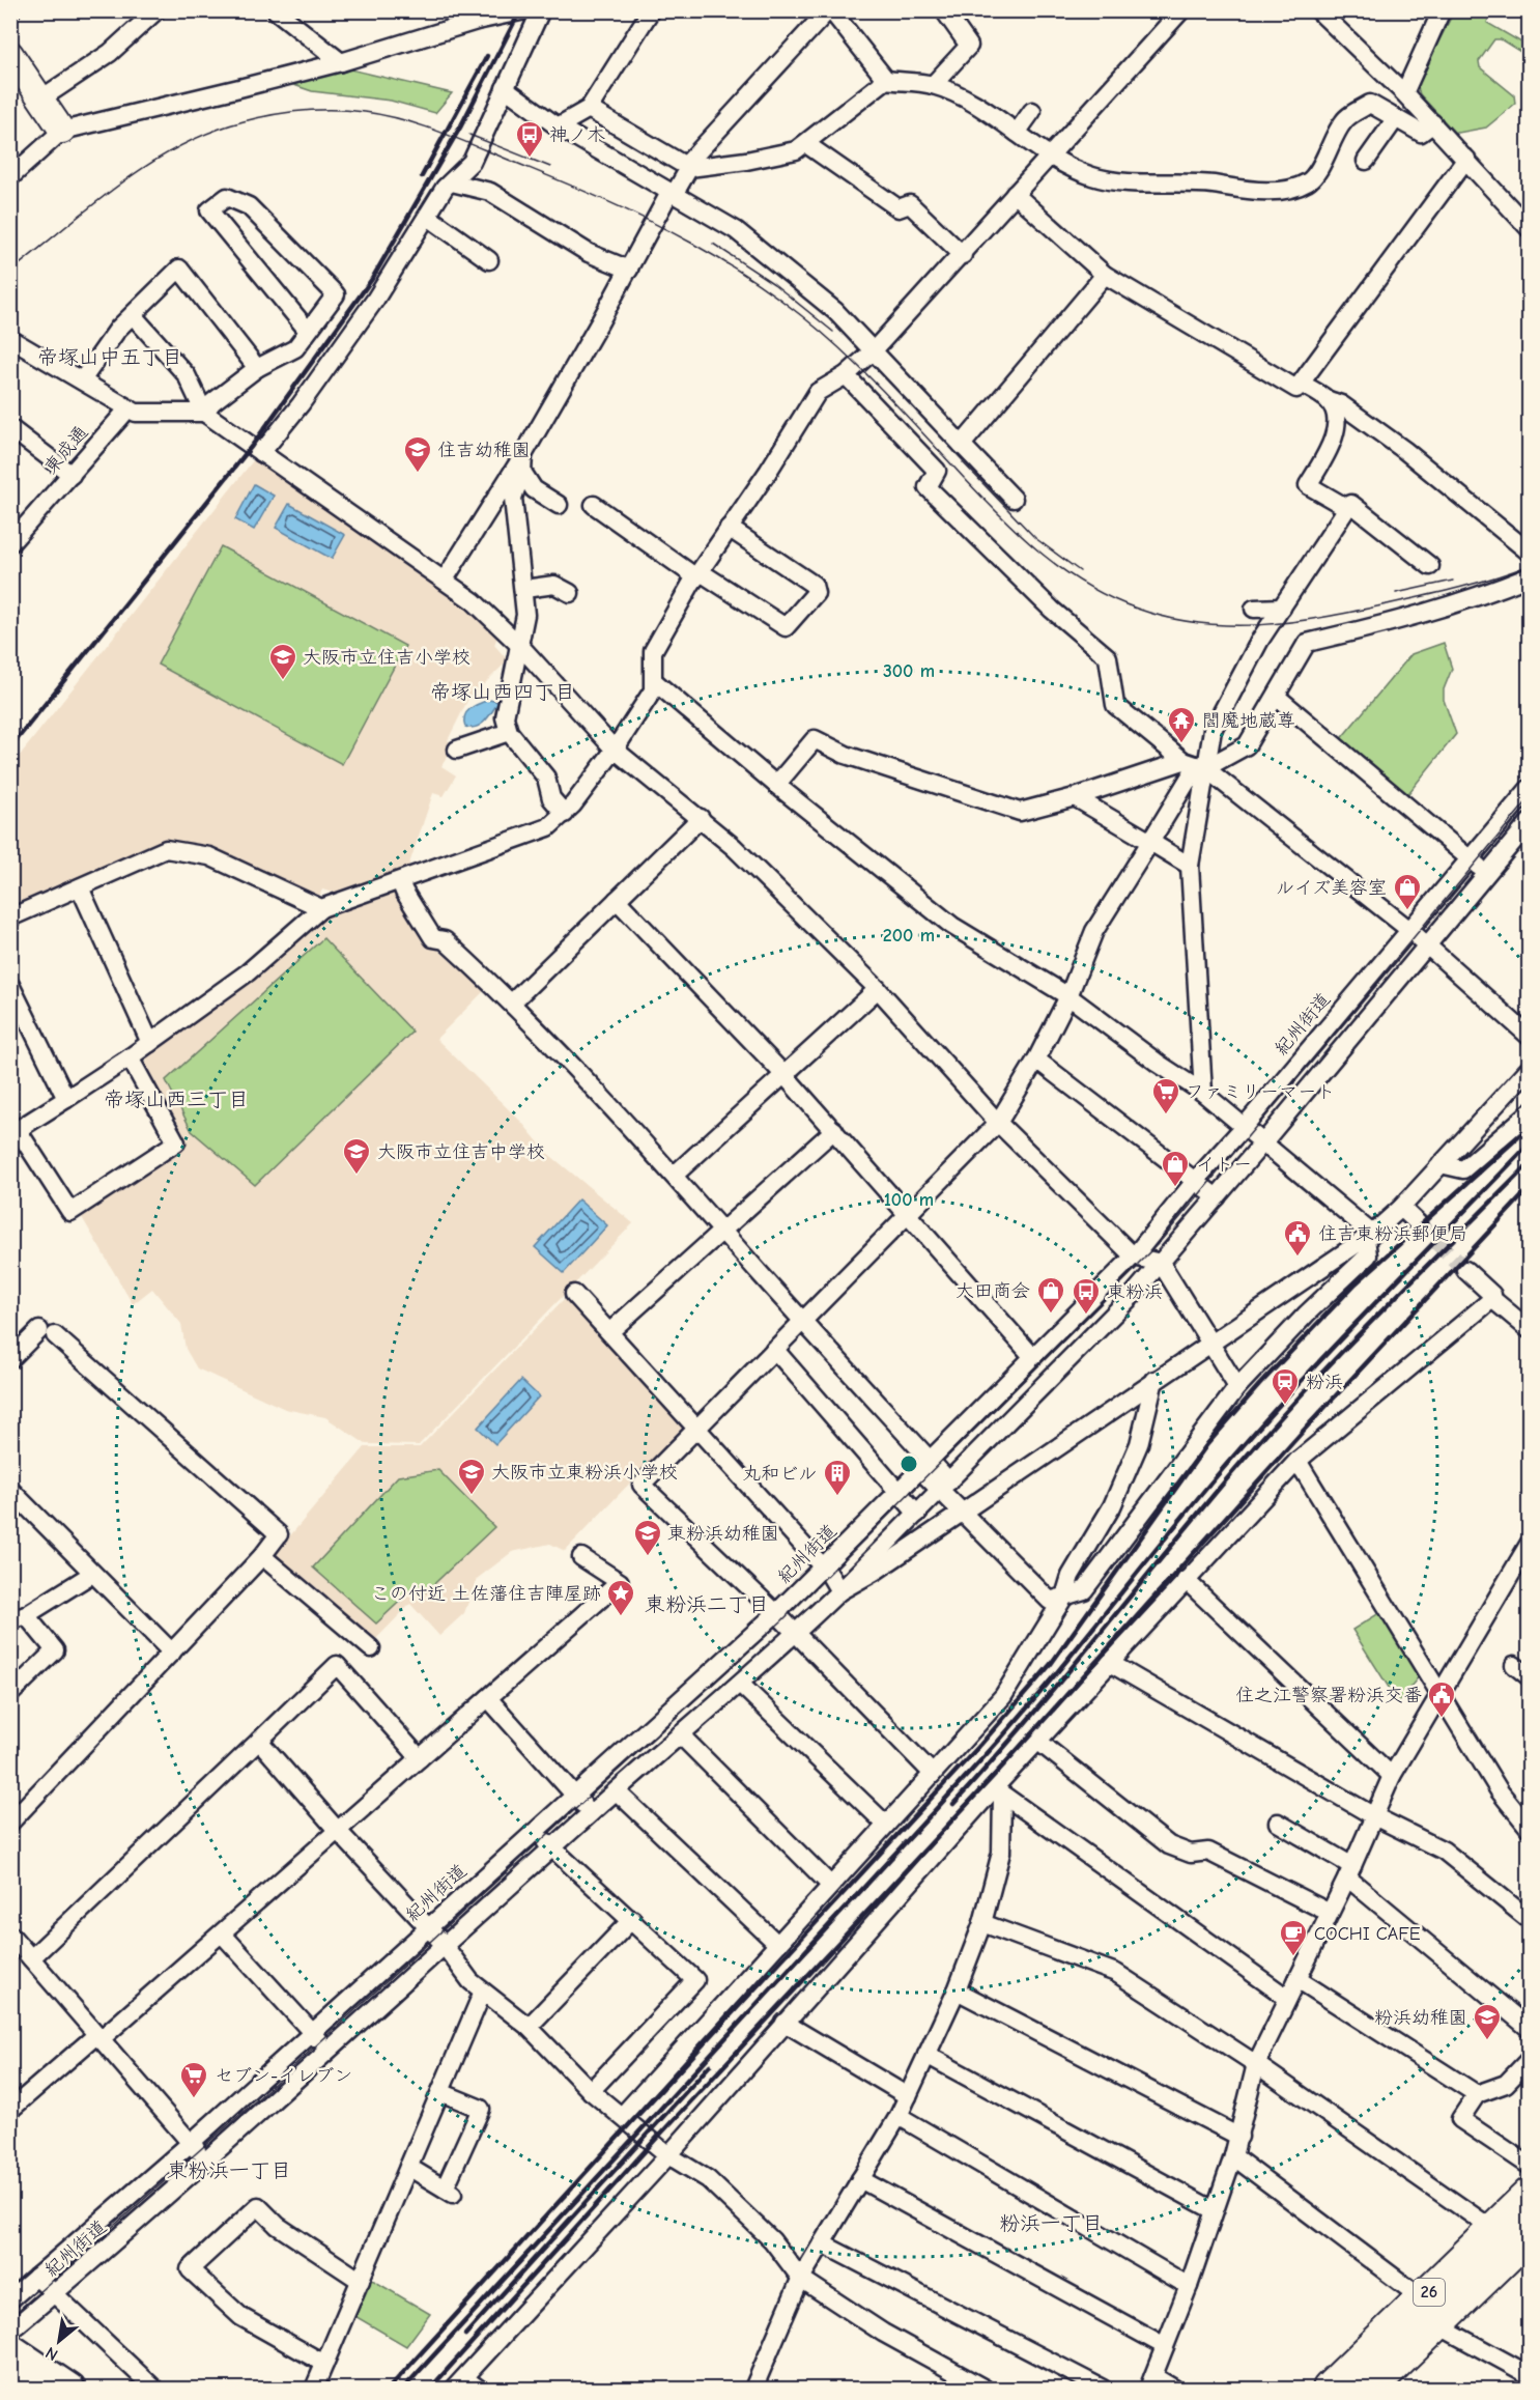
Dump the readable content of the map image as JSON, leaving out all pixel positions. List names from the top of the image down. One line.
{"streets":{"highway":["26"],"street":["東成通","紀州街道"]},"districts":["帝塚山中五丁目","帝塚山西四丁目","帝塚山西三丁目","東粉浜二丁目","東粉浜一丁目","粉浜一丁目"],"places":{"bus stop":["神ノ木","東粉浜"],"school or university":["住吉幼稚園","大阪市立住吉小学校","大阪市立住吉中学校","大阪市立東粉浜小学校","東粉浜幼稚園","粉浜幼稚園"],"temple":["閻魔地蔵尊"],"shop":["ルイズ美容室","イトー","大田商会"],"supermarket":["ファミリーマート","セブン-イレブン"],"public building":["住吉東粉浜郵便局","住之江警察署粉浜交番"],"station":["粉浜"],"building":["丸和ビル"],"place":["この付近 土佐藩住吉陣屋跡"],"cafe":["COCHI CAFE"]},"north":"bottom left","rings":["300 m","200 m","100 m"]}
